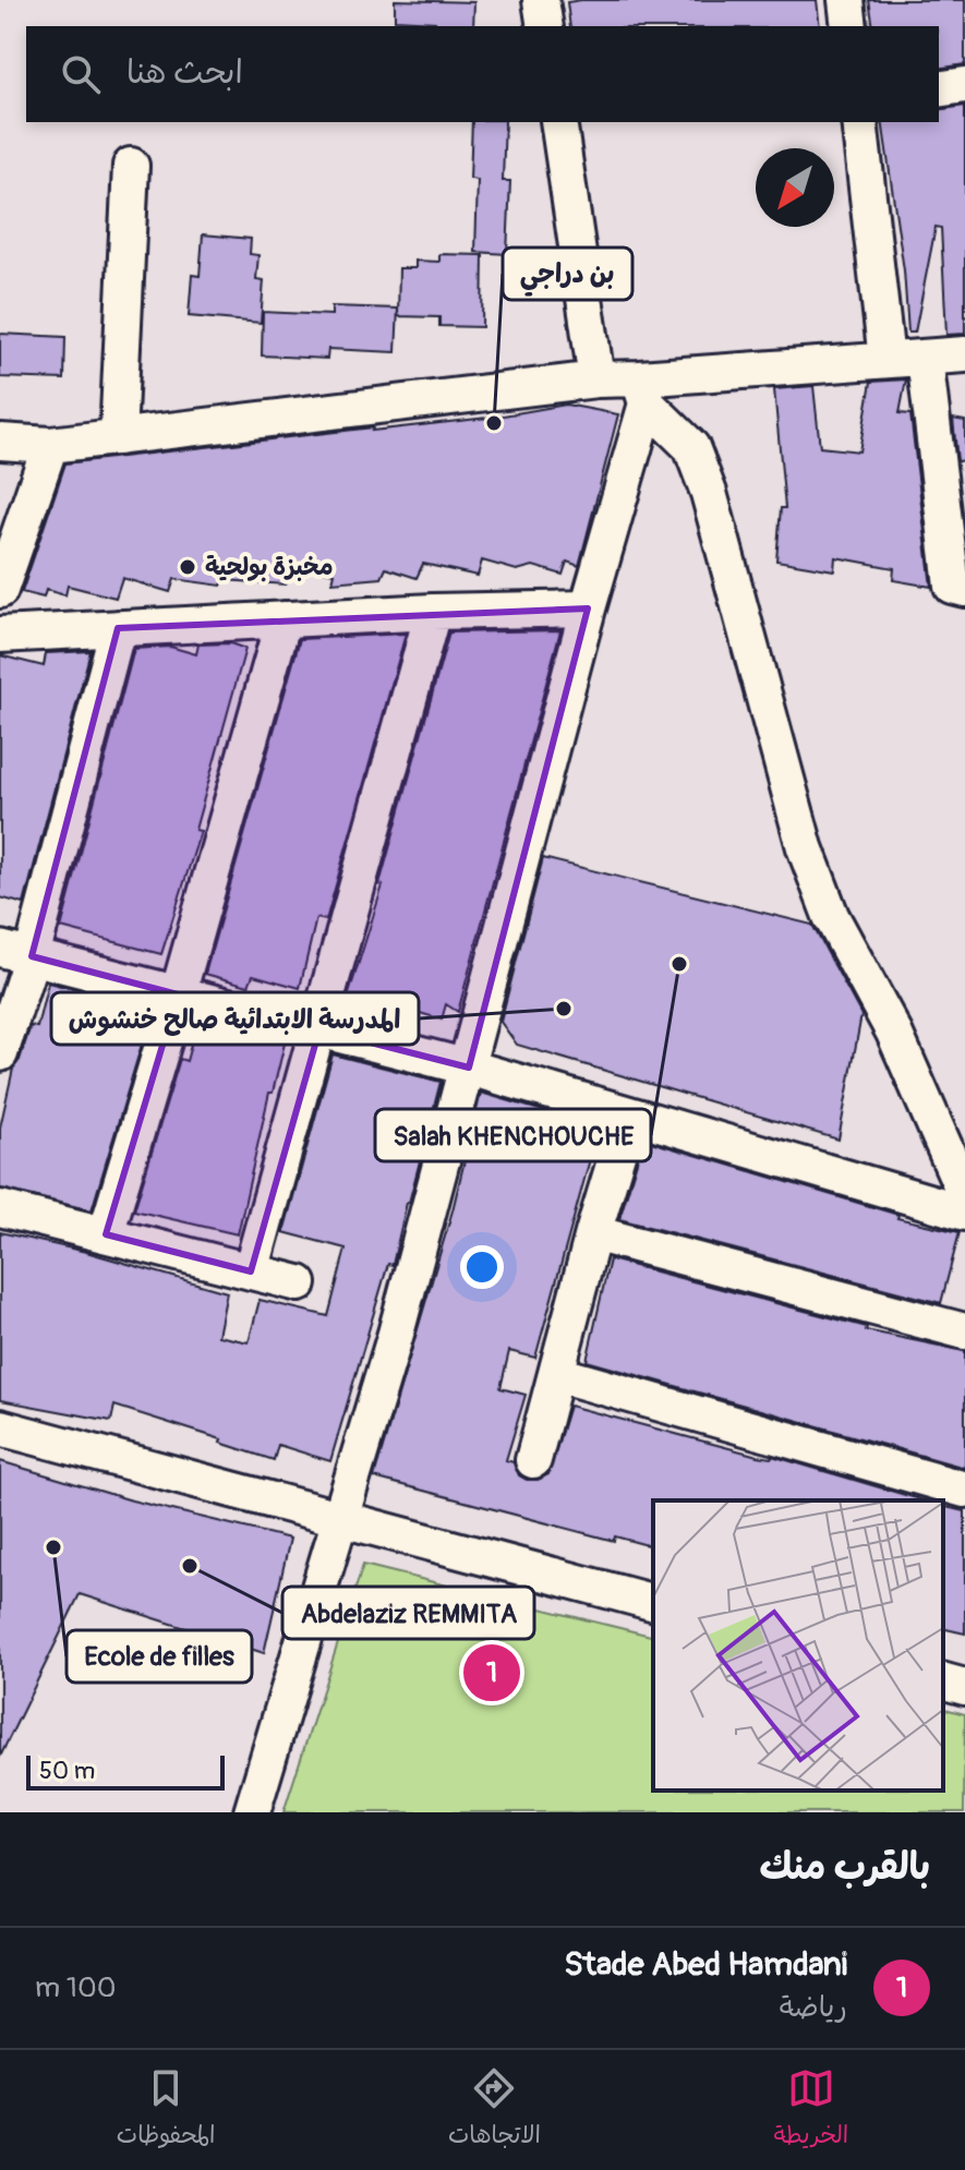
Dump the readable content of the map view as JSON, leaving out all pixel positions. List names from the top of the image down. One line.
{"places":["بن دراجي","مخبزة بولحية","Salah KHENCHOUCHE","المدرسة الابتدائية صالح خنشوش","Ecole de filles","Abdelaziz REMMITA"],"scale_bar":"50 m","north":"bottom left","page":{"search":"ابحث هنا","pins":"1","scale":"50 m","heading":"بالقرب منك","list":[{"mark":"1","name":"Stade Abed Hamdani","note":"رياضة","value":"100 m"}],"nav":["الخريطة","الاتجاهات","المحفوظات"]}}
